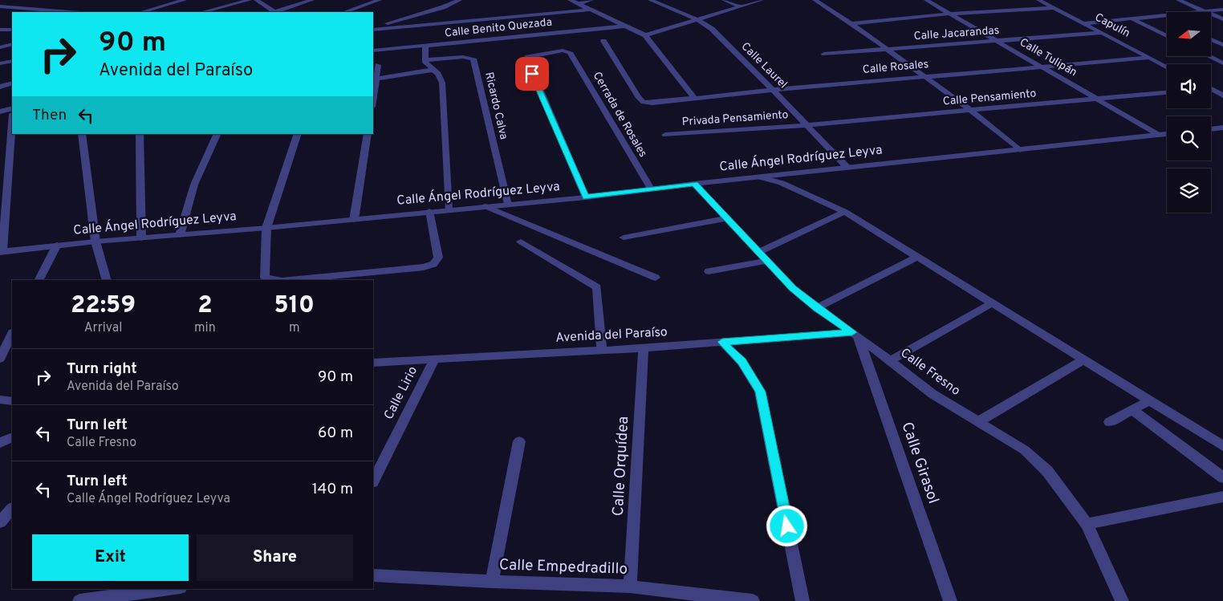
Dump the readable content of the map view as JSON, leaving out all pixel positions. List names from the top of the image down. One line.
{"streets":{"street":["Capulín","Calle Benito Quezada","Calle Jacarandas","Calle Tulipán","Calle Laurel","Calle Rosales","Calle Pensamiento","Ricardo Calva","Cerrada de Rosales","Privada Pensamiento","Calle Ángel Rodríguez Leyva","Avenida del Paraíso","Calle Fresno","Calle Lirio","Calle Girasol","Calle Orquídea","Calle Empedradillo"]},"crossings":[["Capulín","Calle Jacarandas"],["Capulín","Calle Rosales"],["Calle Jacarandas","Calle Tulipán"],["Calle Tulipán","Calle Rosales"],["Calle Tulipán","Calle Pensamiento"],["Calle Tulipán","Calle Ángel Rodríguez Leyva"],["Calle Laurel","Calle Rosales"],["Calle Laurel","Calle Pensamiento"],["Calle Laurel","Privada Pensamiento"],["Calle Laurel","Calle Ángel Rodríguez Leyva"],["Calle Pensamiento","Privada Pensamiento"],["Ricardo Calva","Calle Ángel Rodríguez Leyva"],["Cerrada de Rosales","Calle Ángel Rodríguez Leyva"],["Calle Ángel Rodríguez Leyva","Calle Fresno"],["Avenida del Paraíso","Calle Fresno"],["Avenida del Paraíso","Calle Lirio"],["Avenida del Paraíso","Calle Girasol"],["Avenida del Paraíso","Calle Orquídea"],["Calle Fresno","Calle Girasol"],["Calle Orquídea","Calle Empedradillo"]],"north":"left","page":{"turn":["90 m","Avenida del Paraíso"],"then":"Then","eta":["22:59","Arrival","2","min","510","m"],"list":[{"name":"Turn right","note":"Avenida del Paraíso","value":"90 m"},{"name":"Turn left","note":"Calle Fresno","value":"60 m"},{"name":"Turn left","note":"Calle Ángel Rodríguez Leyva","value":"140 m"}],"buttons":["Exit","Share"]}}
